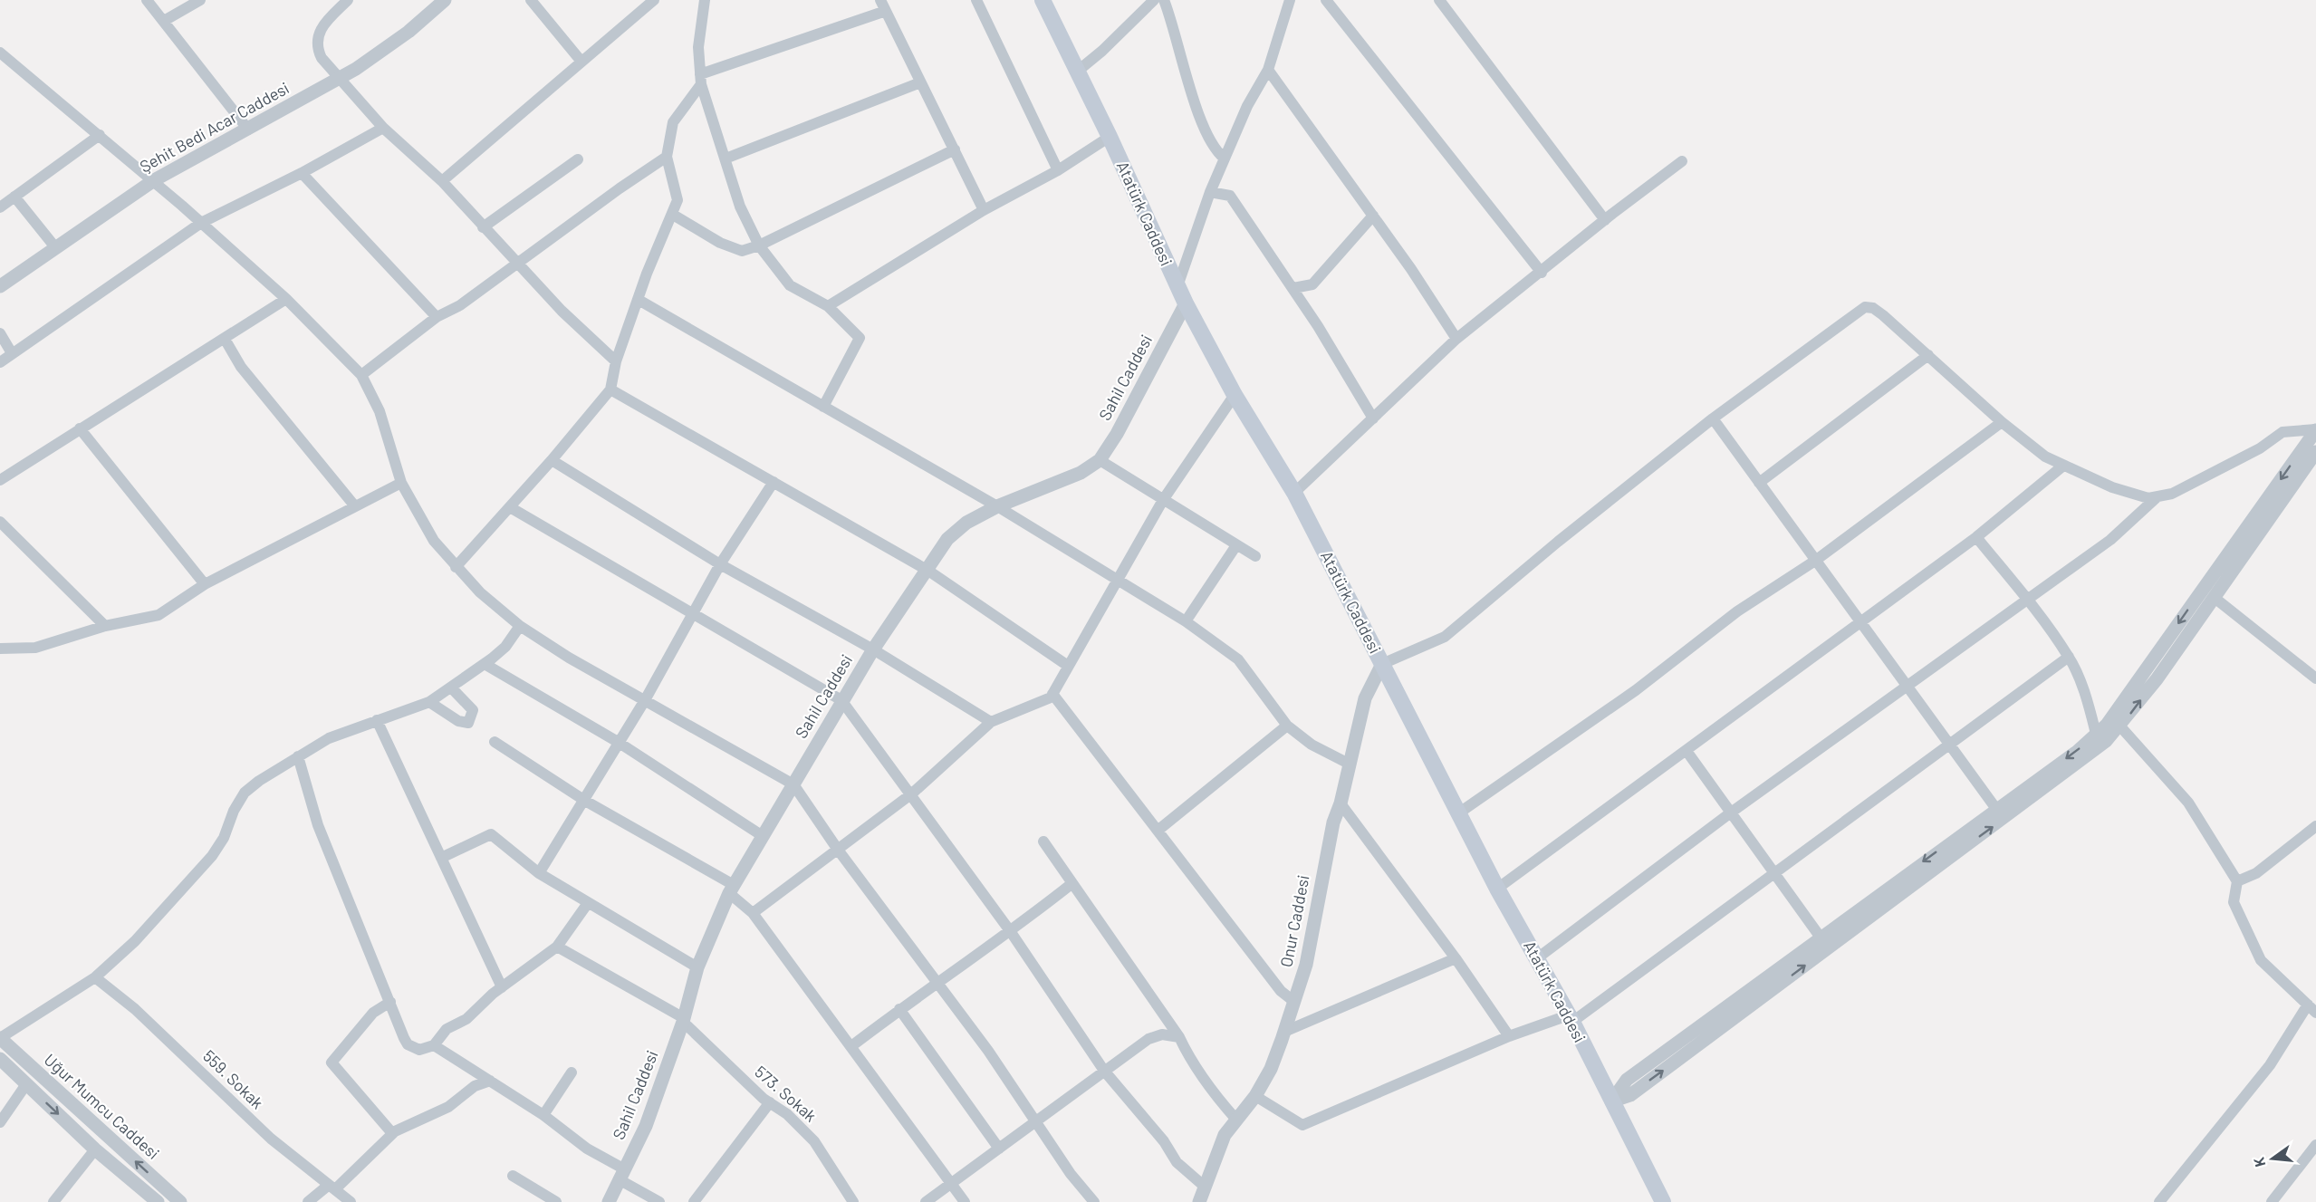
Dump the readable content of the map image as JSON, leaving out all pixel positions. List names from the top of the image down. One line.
{"streets":{"main road":["Atatürk Caddesi"],"street":["Şehit Bedi Acar Caddesi","Sahil Caddesi","Onur Caddesi","559. Sokak","573. Sokak","Uğur Mumcu Caddesi"]},"crossings":[["Atatürk Caddesi","Sahil Caddesi"],["Atatürk Caddesi","Onur Caddesi"],["Sahil Caddesi","573. Sokak"]],"north":"left"}
